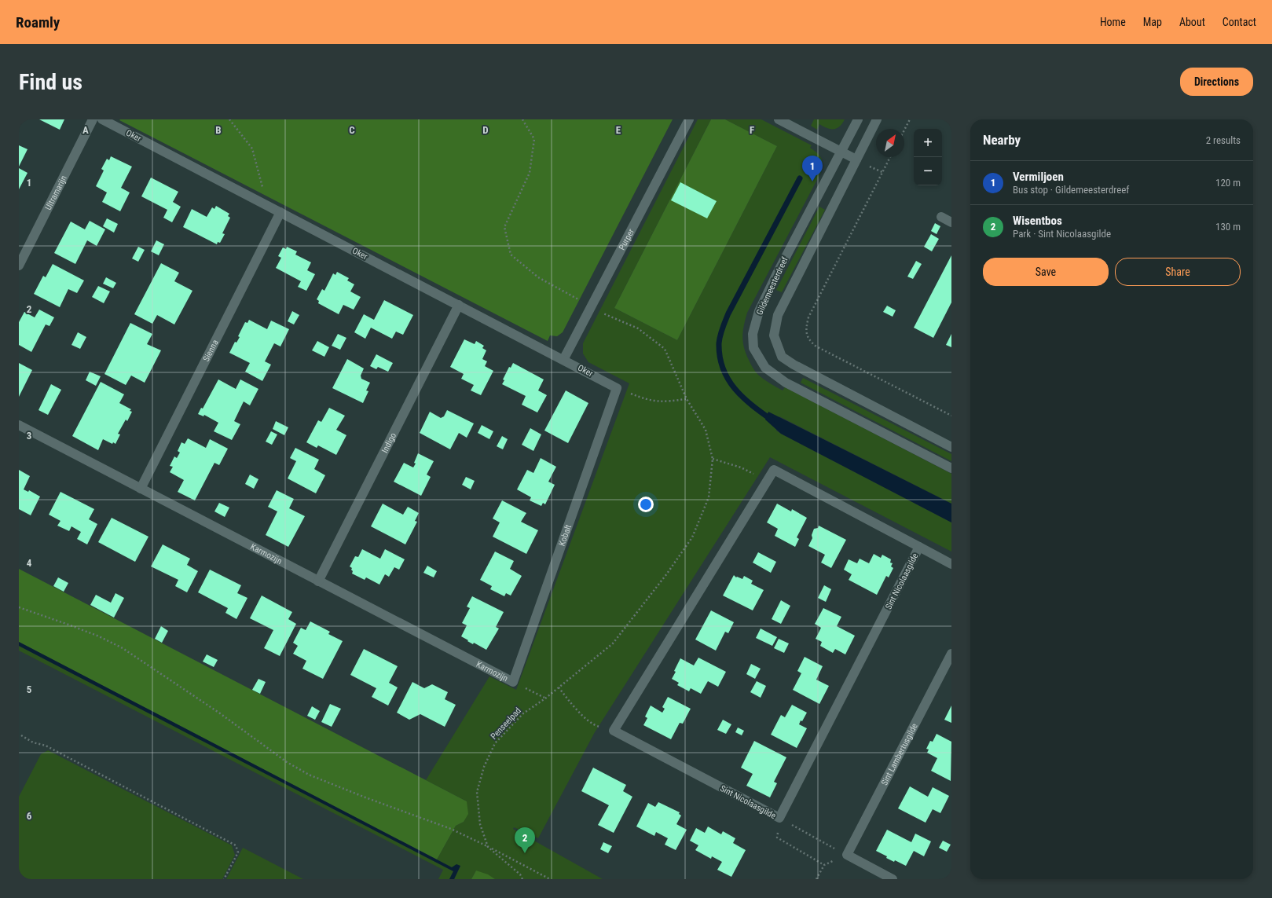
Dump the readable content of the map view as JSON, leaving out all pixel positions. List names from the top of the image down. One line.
{"streets":{"street":["Oker","Ultramarijn","Purper","Gildemeesterdreef","Sienna","Indigo","Kobalt","Karmozijn","Sint Nicolaasgilde","Sint Lambertusgilde"],"path":["Penseelpad"]},"crossings":[["Oker","Purper"],["Oker","Sienna"],["Oker","Indigo"],["Oker","Kobalt"],["Sienna","Karmozijn"],["Indigo","Karmozijn"],["Kobalt","Karmozijn"],["Kobalt","Penseelpad"],["Karmozijn","Penseelpad"]],"north":"top right","page":{"header":"Roamly","nav":["Home","Map","About","Contact"],"buttons":["Directions",["Save","Share"]],"title":"Find us","heading":["Nearby","2 results"],"map_buttons":["+","−"],"pins":["1","2"],"list":[{"mark":"1","name":"Vermiljoen","note":"Bus stop · Gildemeesterdreef","value":"120 m"},{"mark":"2","name":"Wisentbos","note":"Park · Sint Nicolaasgilde","value":"130 m"}]},"grid":{"columns":["A","B","C","D","E","F"],"rows":["1","2","3","4","5","6"]}}
